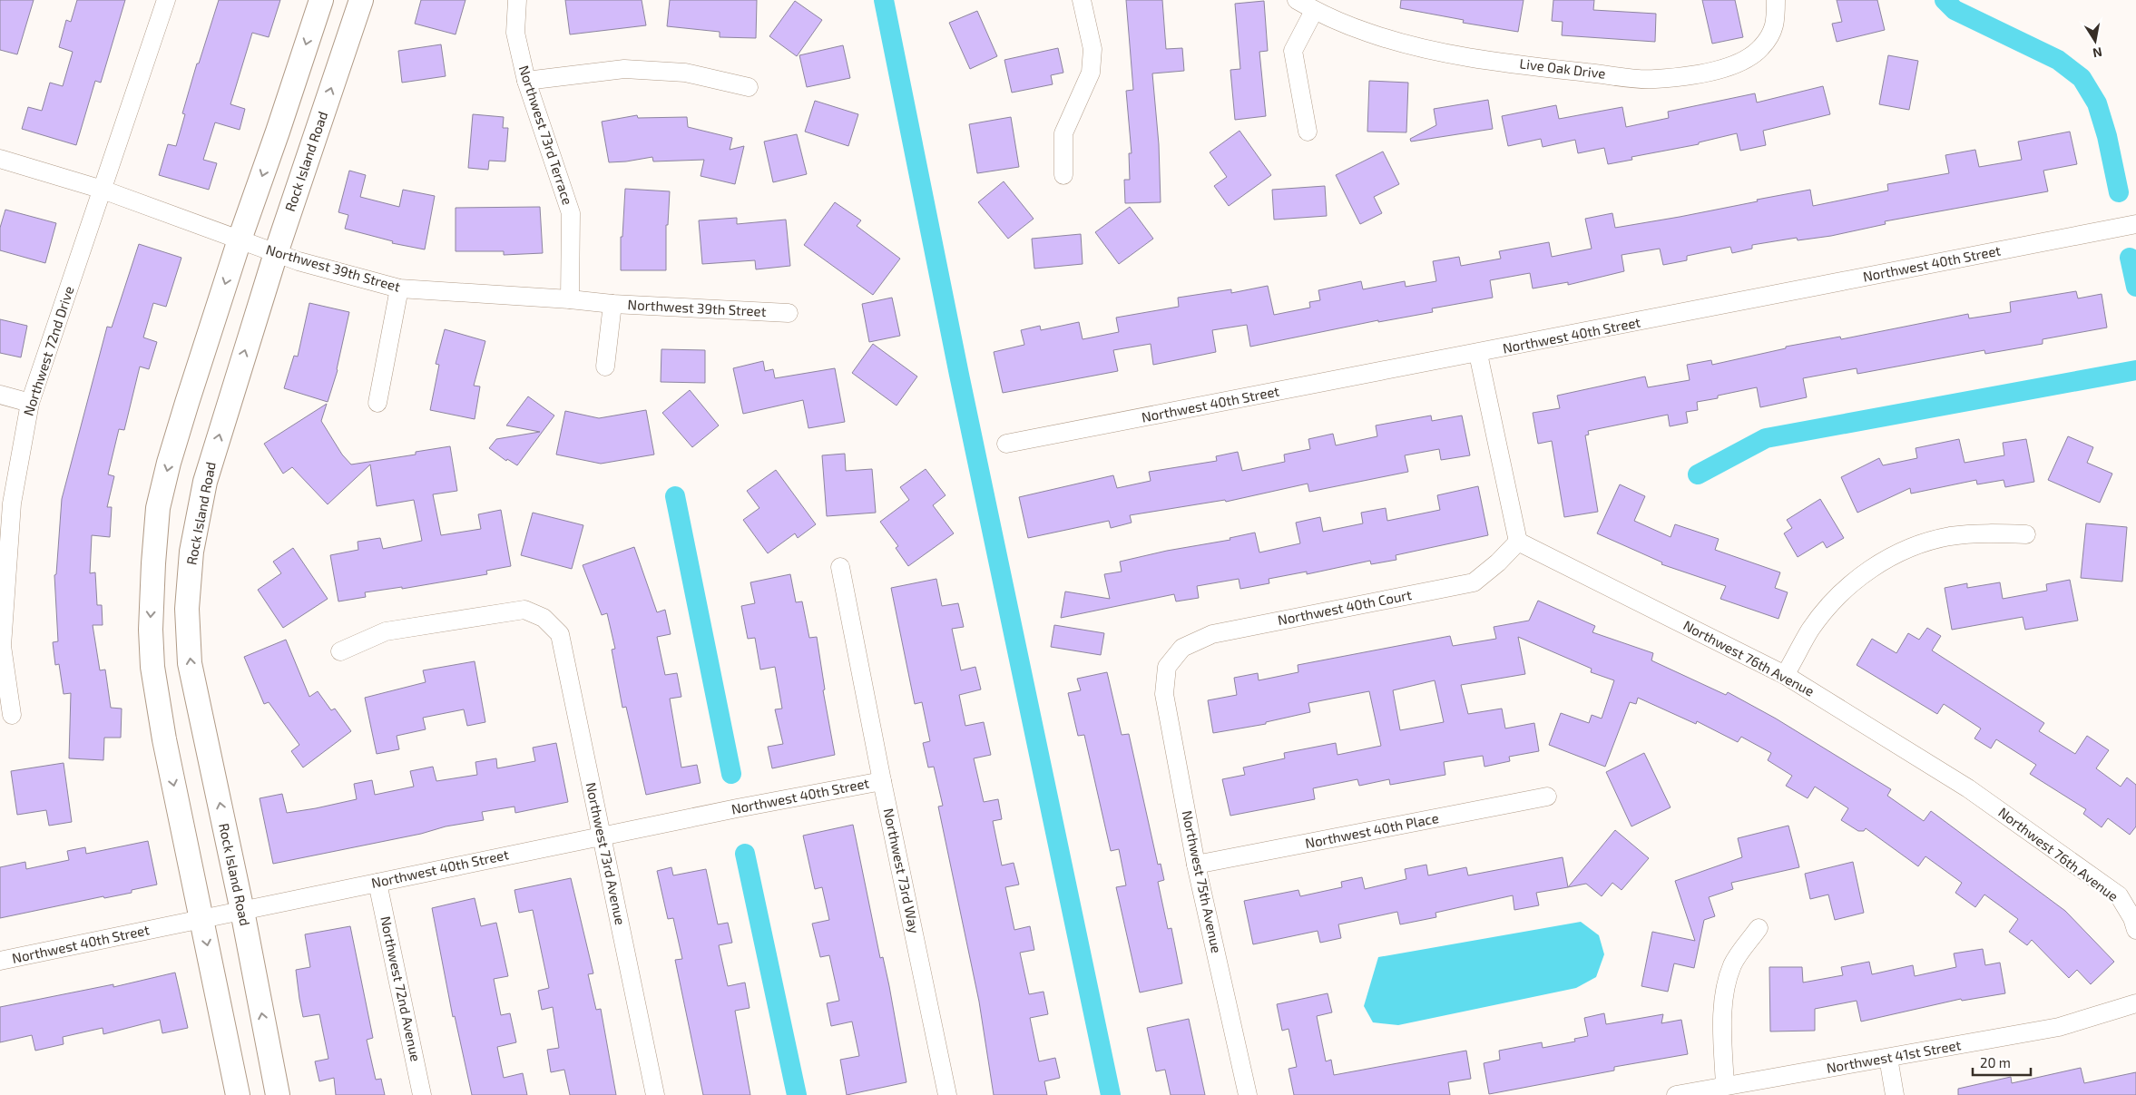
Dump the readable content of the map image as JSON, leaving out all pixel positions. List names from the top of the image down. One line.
{"streets":{"main road":["Rock Island Road"],"street":["Live Oak Drive","Northwest 73rd Terrace","Northwest 40th Street","Northwest 39th Street","Northwest 72nd Drive","Northwest 40th Court","Northwest 76th Avenue","Northwest 40th Place","Northwest 73rd Avenue","Northwest 73rd Way","Northwest 75th Avenue","Northwest 72nd Avenue","Northwest 41st Street"]},"crossings":[["Northwest 73rd Terrace","Northwest 39th Street"],["Rock Island Road","Northwest 40th Street"],["Rock Island Road","Northwest 39th Street"],["Northwest 40th Street","Northwest 73rd Avenue"],["Northwest 40th Street","Northwest 73rd Way"],["Northwest 40th Street","Northwest 72nd Avenue"],["Northwest 39th Street","Northwest 72nd Drive"],["Northwest 40th Court","Northwest 76th Avenue"],["Northwest 40th Court","Northwest 75th Avenue"],["Northwest 40th Place","Northwest 75th Avenue"]],"scale_bar":"20 m","north":"bottom"}
